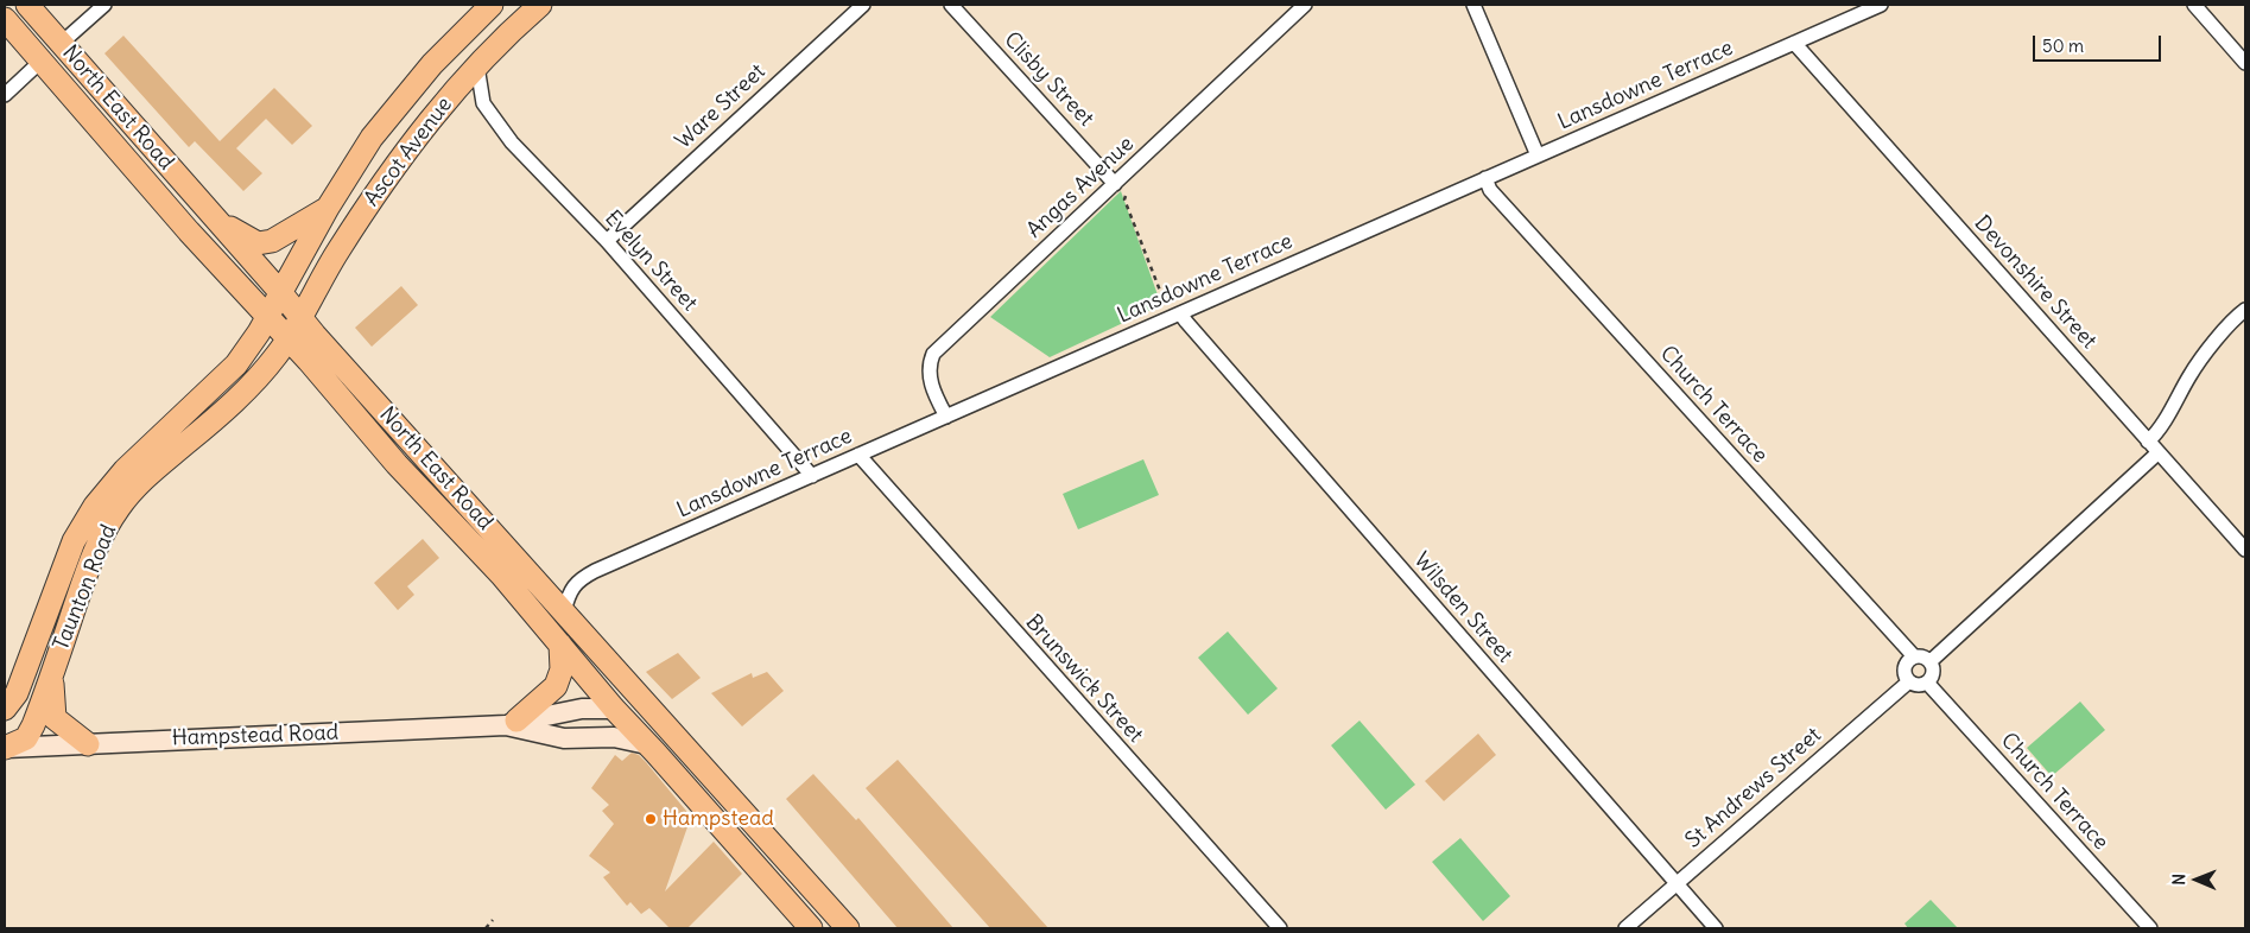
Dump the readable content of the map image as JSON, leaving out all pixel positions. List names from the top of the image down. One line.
{"streets":{"highway":["North East Road","Ascot Avenue","Taunton Road"],"main road":["Hampstead Road"],"street":["Clisby Street","Lansdowne Terrace","Ware Street","Angas Avenue","Evelyn Street","Devonshire Street","Church Terrace","Wilsden Street","Brunswick Street","St Andrews Street"]},"crossings":[["Clisby Street","Angas Avenue"],["Lansdowne Terrace","North East Road"],["Lansdowne Terrace","Angas Avenue"],["Lansdowne Terrace","Evelyn Street"],["Lansdowne Terrace","Devonshire Street"],["Lansdowne Terrace","Church Terrace"],["Lansdowne Terrace","Wilsden Street"],["Lansdowne Terrace","Brunswick Street"],["Ware Street","Evelyn Street"],["North East Road","Ascot Avenue"],["North East Road","Taunton Road"],["North East Road","Hampstead Road"],["Ascot Avenue","Evelyn Street"],["Ascot Avenue","Taunton Road"],["Church Terrace","St Andrews Street"],["Taunton Road","Hampstead Road"],["Wilsden Street","St Andrews Street"]],"places":["Hampstead"],"scale_bar":"50 m","north":"left"}
